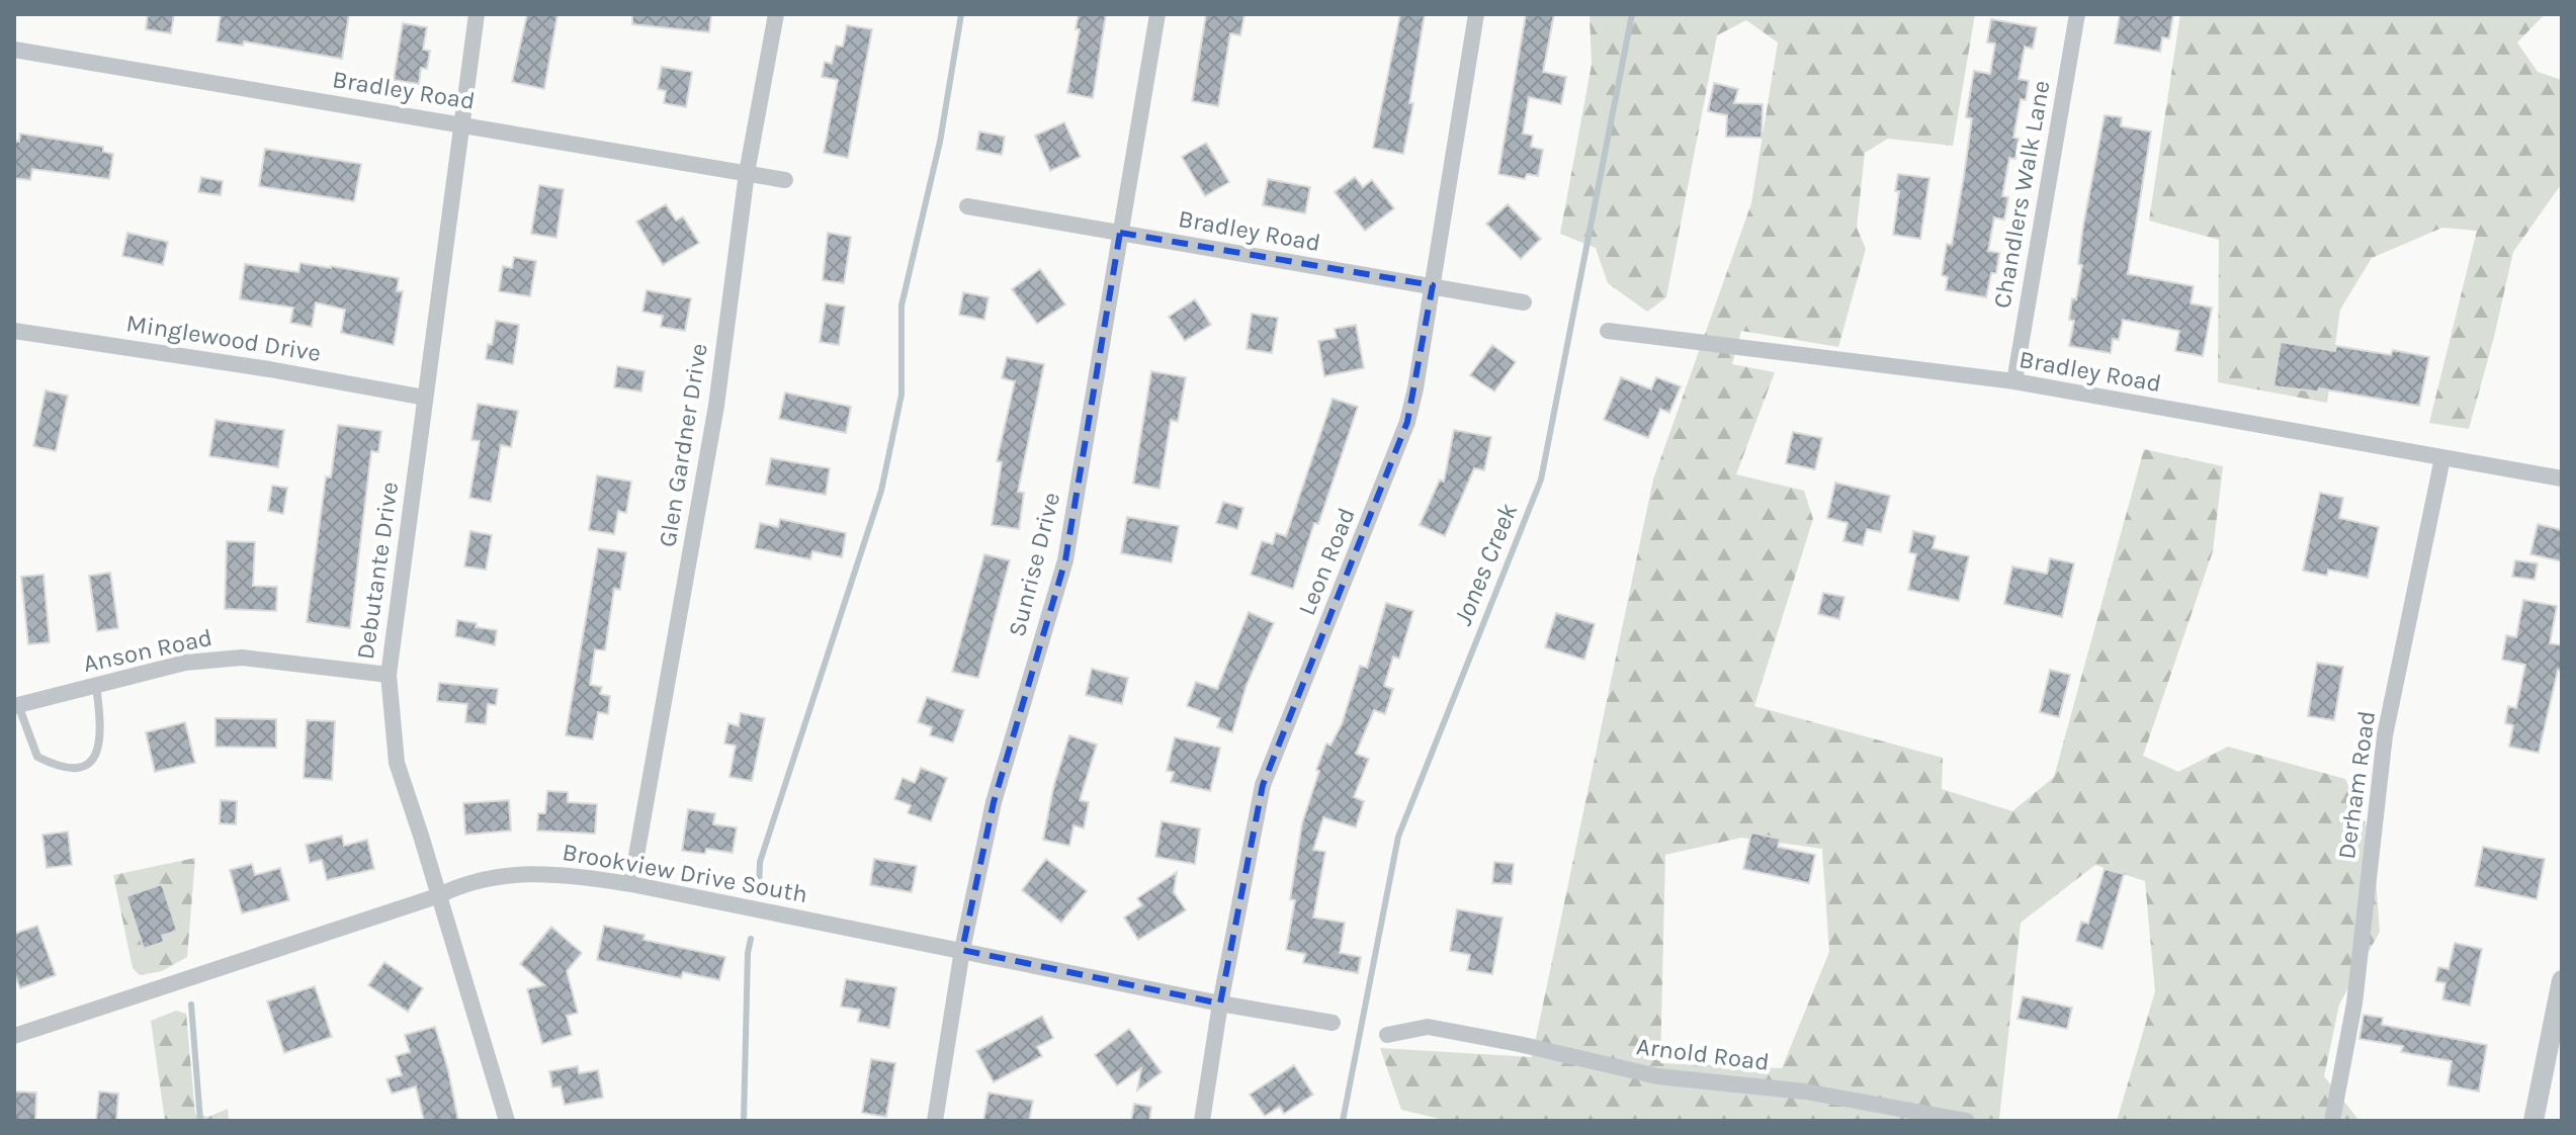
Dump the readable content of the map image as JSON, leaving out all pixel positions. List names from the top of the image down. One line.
{"streets":{"street":["Bradley Road","Chandlers Walk Lane","Minglewood Drive","Glen Gardner Drive","Leon Road","Sunrise Drive","Debutante Drive","Anson Road","Derham Road","Brookview Drive South","Arnold Road"]},"crossings":[["Bradley Road","Chandlers Walk Lane"],["Bradley Road","Glen Gardner Drive"],["Bradley Road","Leon Road"],["Bradley Road","Sunrise Drive"],["Bradley Road","Debutante Drive"],["Bradley Road","Derham Road"],["Minglewood Drive","Debutante Drive"],["Glen Gardner Drive","Brookview Drive South"],["Leon Road","Brookview Drive South"],["Sunrise Drive","Brookview Drive South"],["Debutante Drive","Anson Road"],["Debutante Drive","Brookview Drive South"]],"water":["Jones Creek"]}
